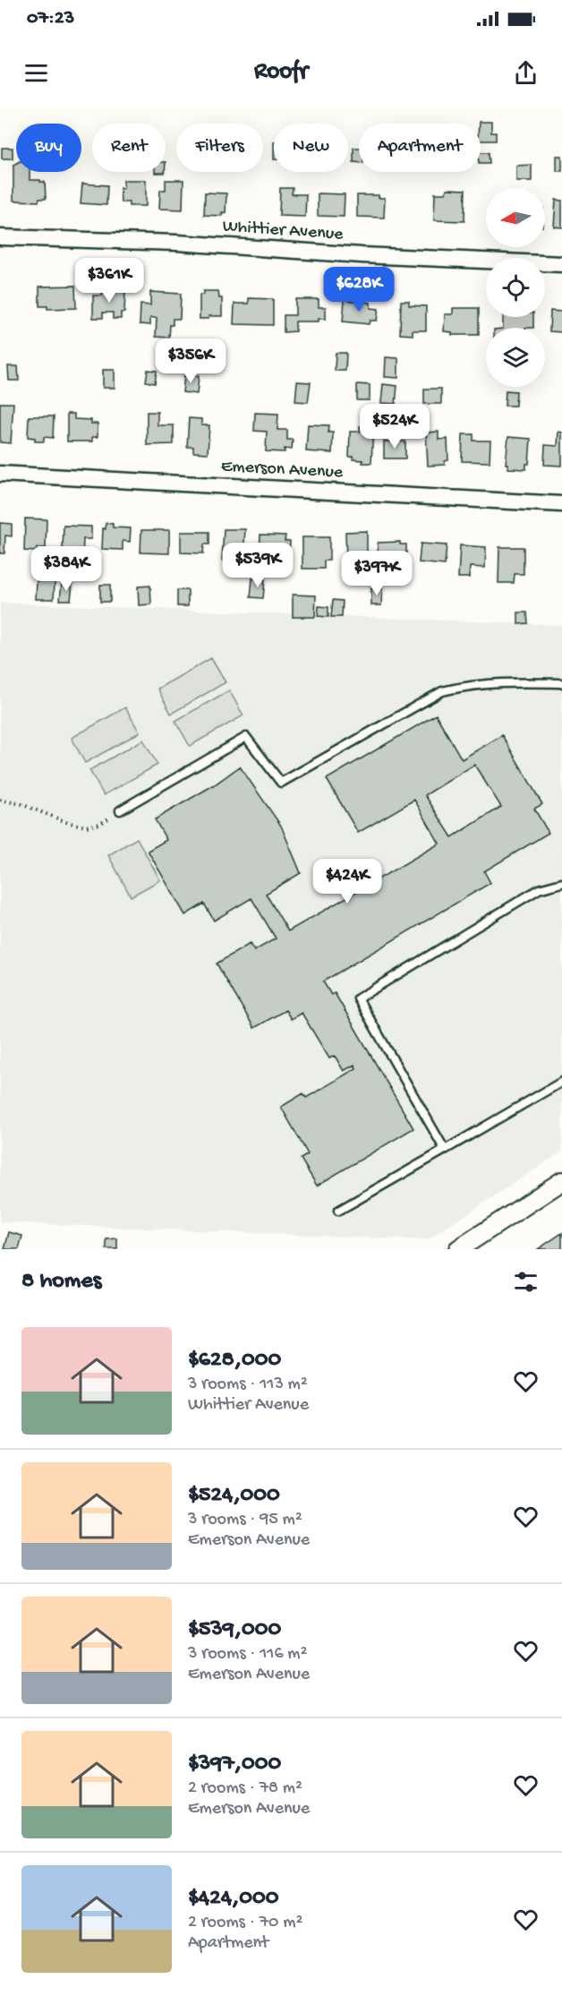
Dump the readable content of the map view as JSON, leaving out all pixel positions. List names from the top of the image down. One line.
{"streets":{"street":["Whittier Avenue","Emerson Avenue"]},"north":"left","page":{"status":"07:23","header":"Roofr","chip":["Buy","Rent","Filters","New","Apartment"],"price":["$361K","$628K","$356K","$524K","$539K","$384K","$397K","$424K"],"heading":"8 homes","list":[{"name":"$628,000","note":"3 rooms · 113 m² · Whittier Avenue"},{"name":"$524,000","note":"3 rooms · 95 m² · Emerson Avenue"},{"name":"$539,000","note":"3 rooms · 116 m² · Emerson Avenue"},{"name":"$397,000","note":"2 rooms · 78 m² · Emerson Avenue"},{"name":"$424,000","note":"2 rooms · 70 m² · Apartment"}]}}
